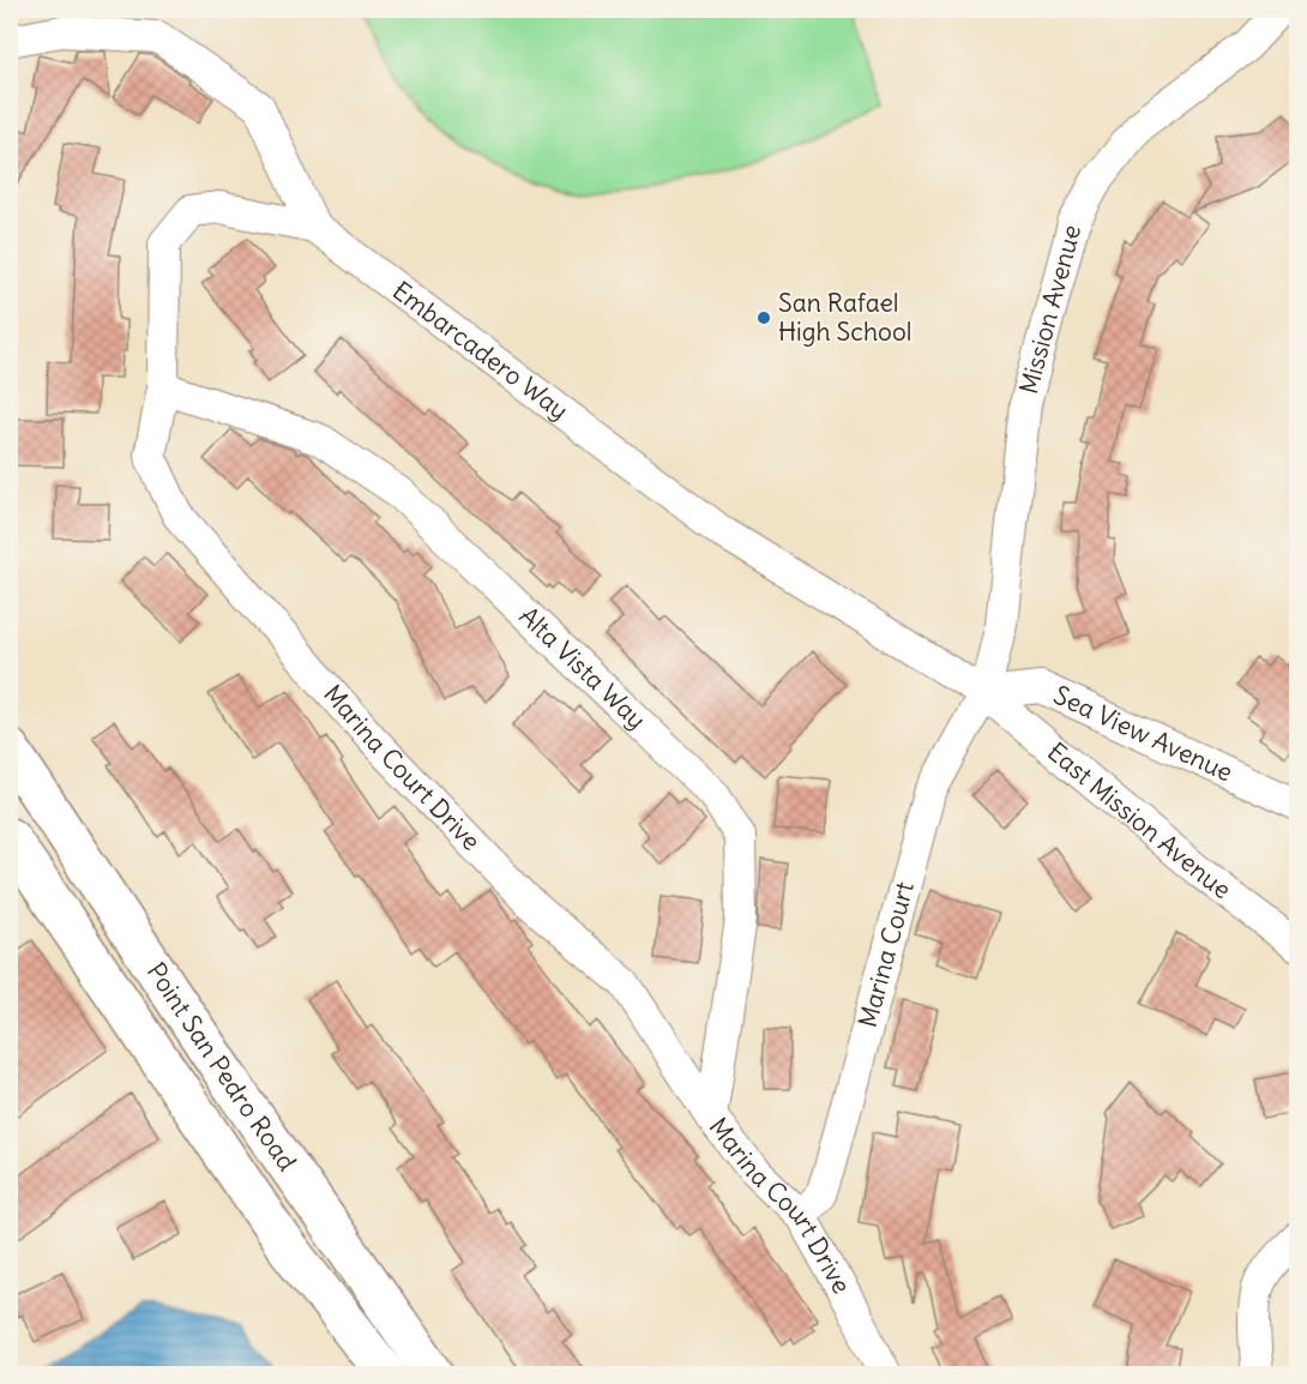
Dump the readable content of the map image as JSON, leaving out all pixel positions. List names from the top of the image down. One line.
{"streets":{"main road":["Point San Pedro Road"],"street":["Mission Avenue","Embarcadero Way","Alta Vista Way","Sea View Avenue","Marina Court Drive","East Mission Avenue","Marina Court"]},"crossings":[["Mission Avenue","Embarcadero Way"],["Mission Avenue","Sea View Avenue"],["Mission Avenue","East Mission Avenue"],["Mission Avenue","Marina Court"],["Embarcadero Way","Sea View Avenue"],["Embarcadero Way","Marina Court Drive"],["Embarcadero Way","East Mission Avenue"],["Embarcadero Way","Marina Court"],["Alta Vista Way","Marina Court Drive"],["Sea View Avenue","East Mission Avenue"],["Sea View Avenue","Marina Court"],["Marina Court Drive","Marina Court"],["East Mission Avenue","Marina Court"]],"places":["San Rafael High School"]}
